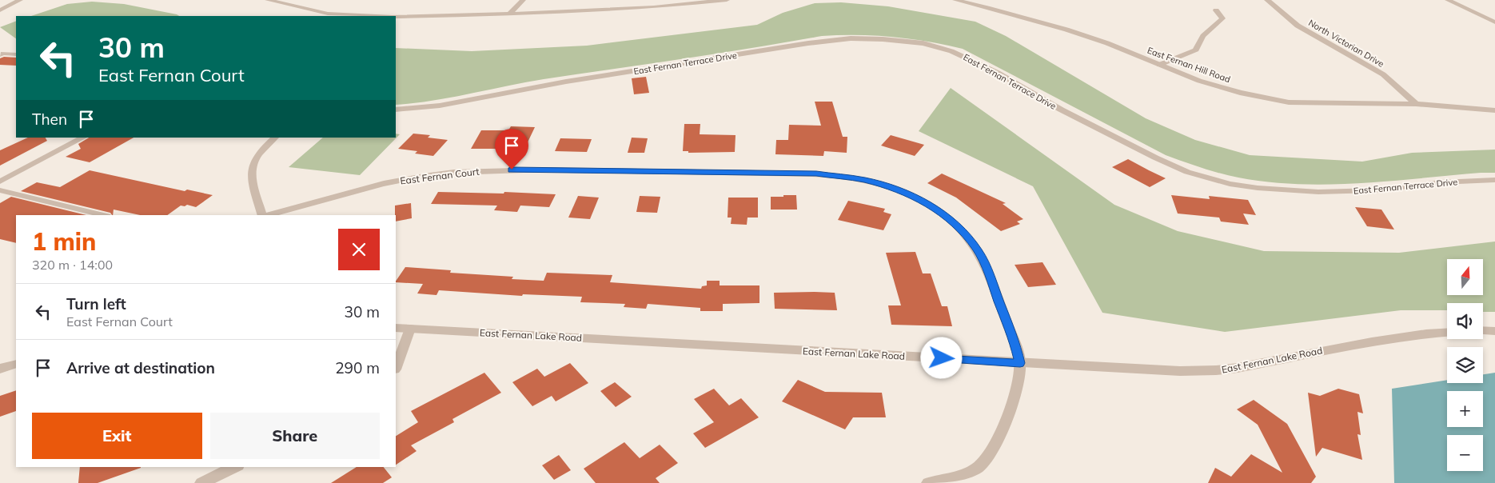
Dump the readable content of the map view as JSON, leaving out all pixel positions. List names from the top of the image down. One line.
{"streets":{"street":["North Victorian Drive","East Fernan Terrace Drive","East Fernan Hill Road","East Fernan Court","East Fernan Lake Road"]},"crossings":[["North Victorian Drive","East Fernan Hill Road"],["East Fernan Court","East Fernan Lake Road"]],"north":"top","page":{"turn":["30 m","East Fernan Court"],"then":"Then","heading":["1 min","320 m · 14:00"],"map_buttons":["+","−"],"list":[{"name":"Turn left","note":"East Fernan Court","value":"30 m"},{"name":"Arrive at destination","value":"290 m"}],"buttons":["Exit","Share"]}}
